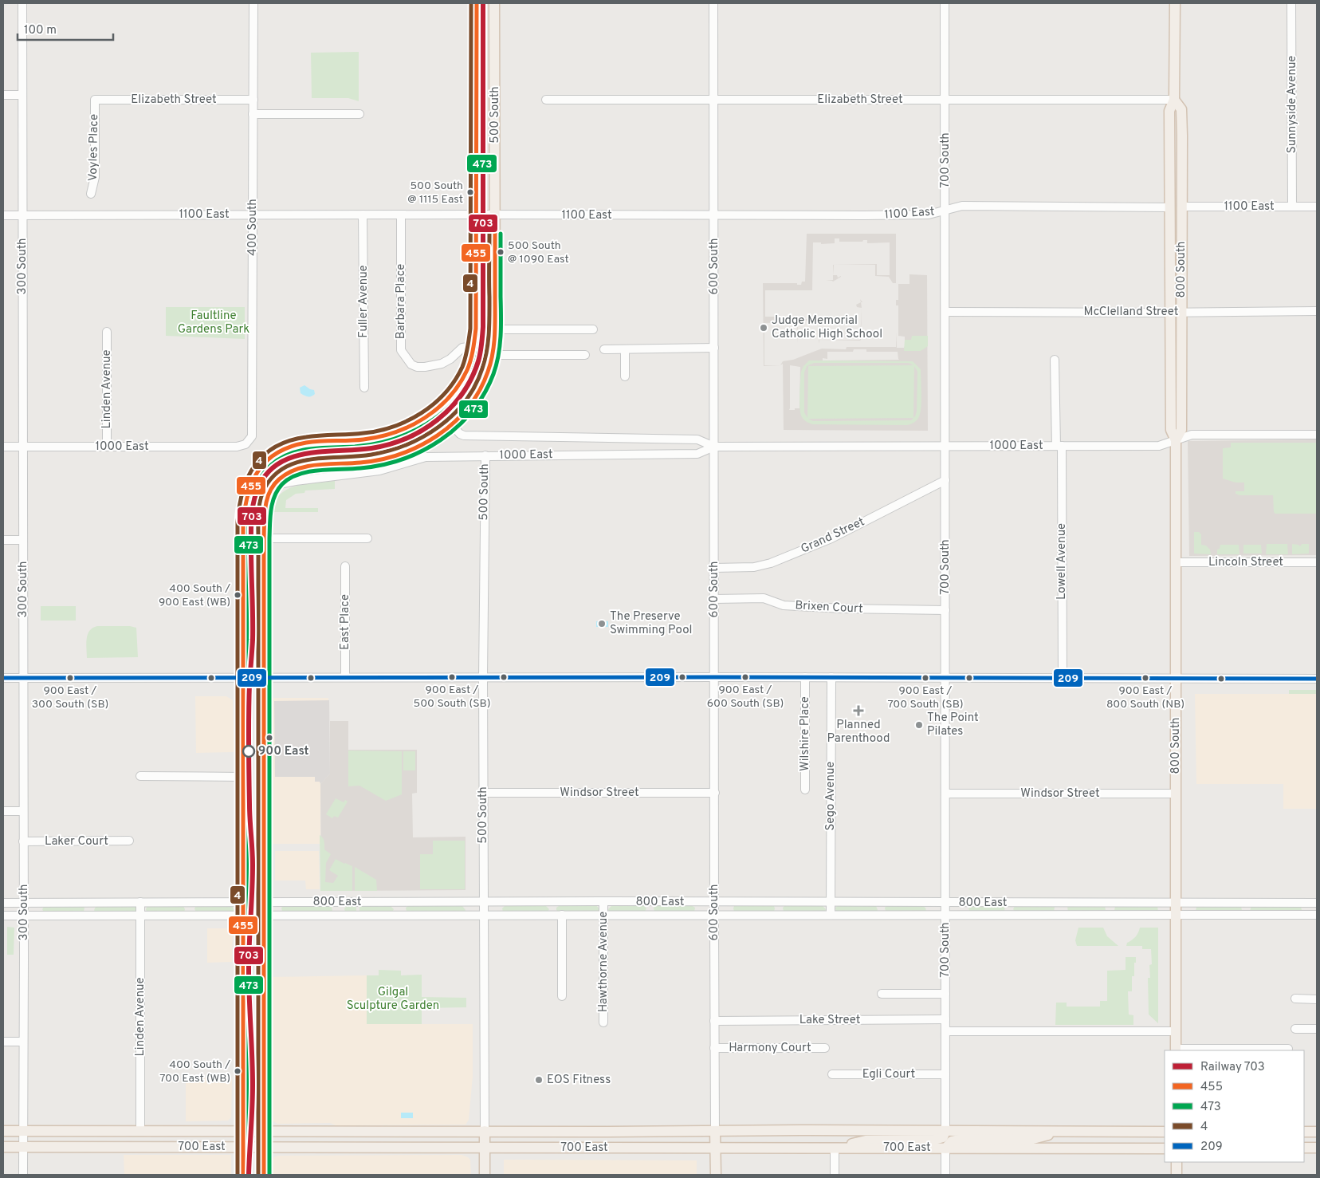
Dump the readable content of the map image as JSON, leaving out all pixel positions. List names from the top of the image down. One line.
{"streets":{"main road":["500 South","600 South","800 South","700 East"],"street":["Elizabeth Street","Sunnyside Avenue","Voyles Place","700 South","1100 East","400 South","300 South","Fuller Avenue","Barbara Place","McClelland Street","Linden Avenue","1000 East","Grand Street","Lowell Avenue","Lincoln Street","Brixen Court","East Place","Wilshire Place","Windsor Street","Sego Avenue","Laker Court","800 East","Hawthorne Avenue","Lake Street","Harmony Court","Egli Court"]},"crossings":[["Elizabeth Street","Voyles Place"],["Elizabeth Street","700 South"],["Elizabeth Street","400 South"],["Elizabeth Street","600 South"],["Elizabeth Street","800 South"],["Sunnyside Avenue","1100 East"],["500 South","1100 East"],["500 South","Barbara Place"],["500 South","1000 East"],["500 South","Windsor Street"],["500 South","800 East"],["500 South","700 East"],["700 South","1100 East"],["700 South","McClelland Street"],["700 South","1000 East"],["700 South","Grand Street"],["700 South","Brixen Court"],["700 South","Windsor Street"],["700 South","800 East"],["700 South","Lake Street"],["700 South","Egli Court"],["700 South","700 East"],["1100 East","400 South"],["1100 East","300 South"],["1100 East","600 South"],["1100 East","800 South"],["1100 East","Fuller Avenue"],["1100 East","Barbara Place"],["400 South","1000 East"],["300 South","1000 East"],["300 South","Laker Court"],["300 South","800 East"],["300 South","700 East"],["600 South","1000 East"],["600 South","Grand Street"],["600 South","Brixen Court"],["600 South","Windsor Street"],["600 South","800 East"],["600 South","Lake Street"],["600 South","Harmony Court"],["600 South","700 East"],["800 South","McClelland Street"],["800 South","1000 East"],["800 South","Lincoln Street"],["800 South","Windsor Street"],["800 South","800 East"],["Linden Avenue","1000 East"],["Linden Avenue","800 East"],["Linden Avenue","700 East"],["1000 East","Lowell Avenue"],["Sego Avenue","800 East"],["800 East","Hawthorne Avenue"]],"parks":["Faultline Gardens Park","Gilgal Sculpture Garden"],"places":{"other":["500 South @ 1115 East","500 South @ 1090 East","Judge Memorial Catholic High School","400 South / 900 East (WB)","The Preserve Swimming Pool","900 East / 500 South (SB)","900 East / 600 South (SB)","900 East / 300 South (SB)","900 East / 700 South (SB)","900 East / 800 South (NB)","The Point Pilates","900 East","400 South / 700 East (WB)","EOS Fitness"],"health":["Planned Parenthood"]},"lines":["rail line 703","transit line 455","transit line 473","transit line 4","transit line 209"],"legend":["Railway 703","455","473","4","209"],"scale_bar":"100 m"}
